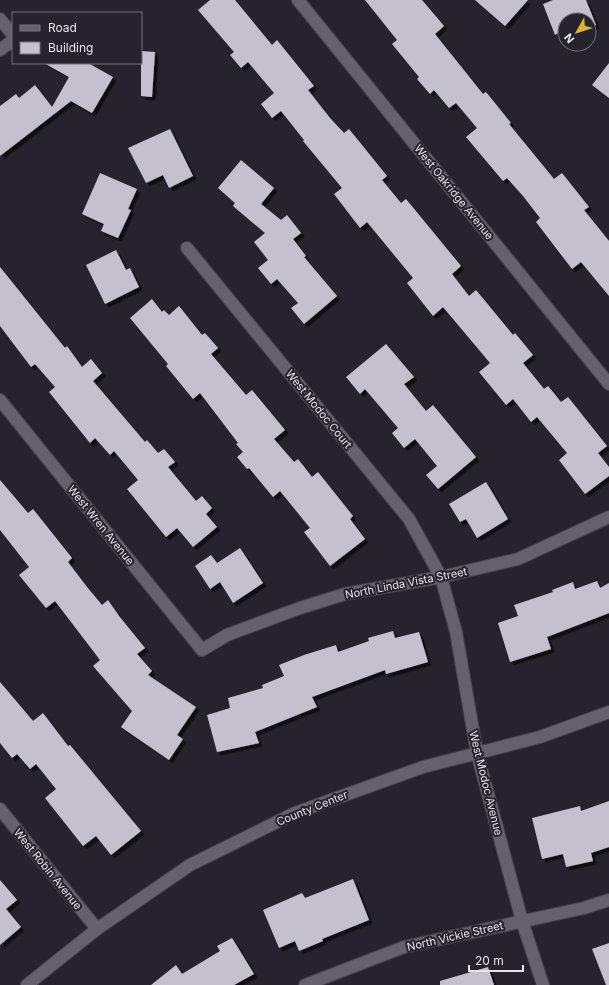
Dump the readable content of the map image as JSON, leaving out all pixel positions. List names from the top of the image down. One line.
{"streets":{"street":["West Oakridge Avenue","West Modoc Court","West Wren Avenue","North Linda Vista Street","West Modoc Avenue","County Center","West Robin Avenue","North Vickie Street"]},"crossings":[["West Modoc Court","North Linda Vista Street"],["West Modoc Court","West Modoc Avenue"],["West Wren Avenue","North Linda Vista Street"],["North Linda Vista Street","West Modoc Avenue"],["West Modoc Avenue","County Center"],["West Modoc Avenue","North Vickie Street"],["County Center","West Robin Avenue"]],"legend":["Road","Building"],"scale_bar":"20 m","north":"bottom left"}
